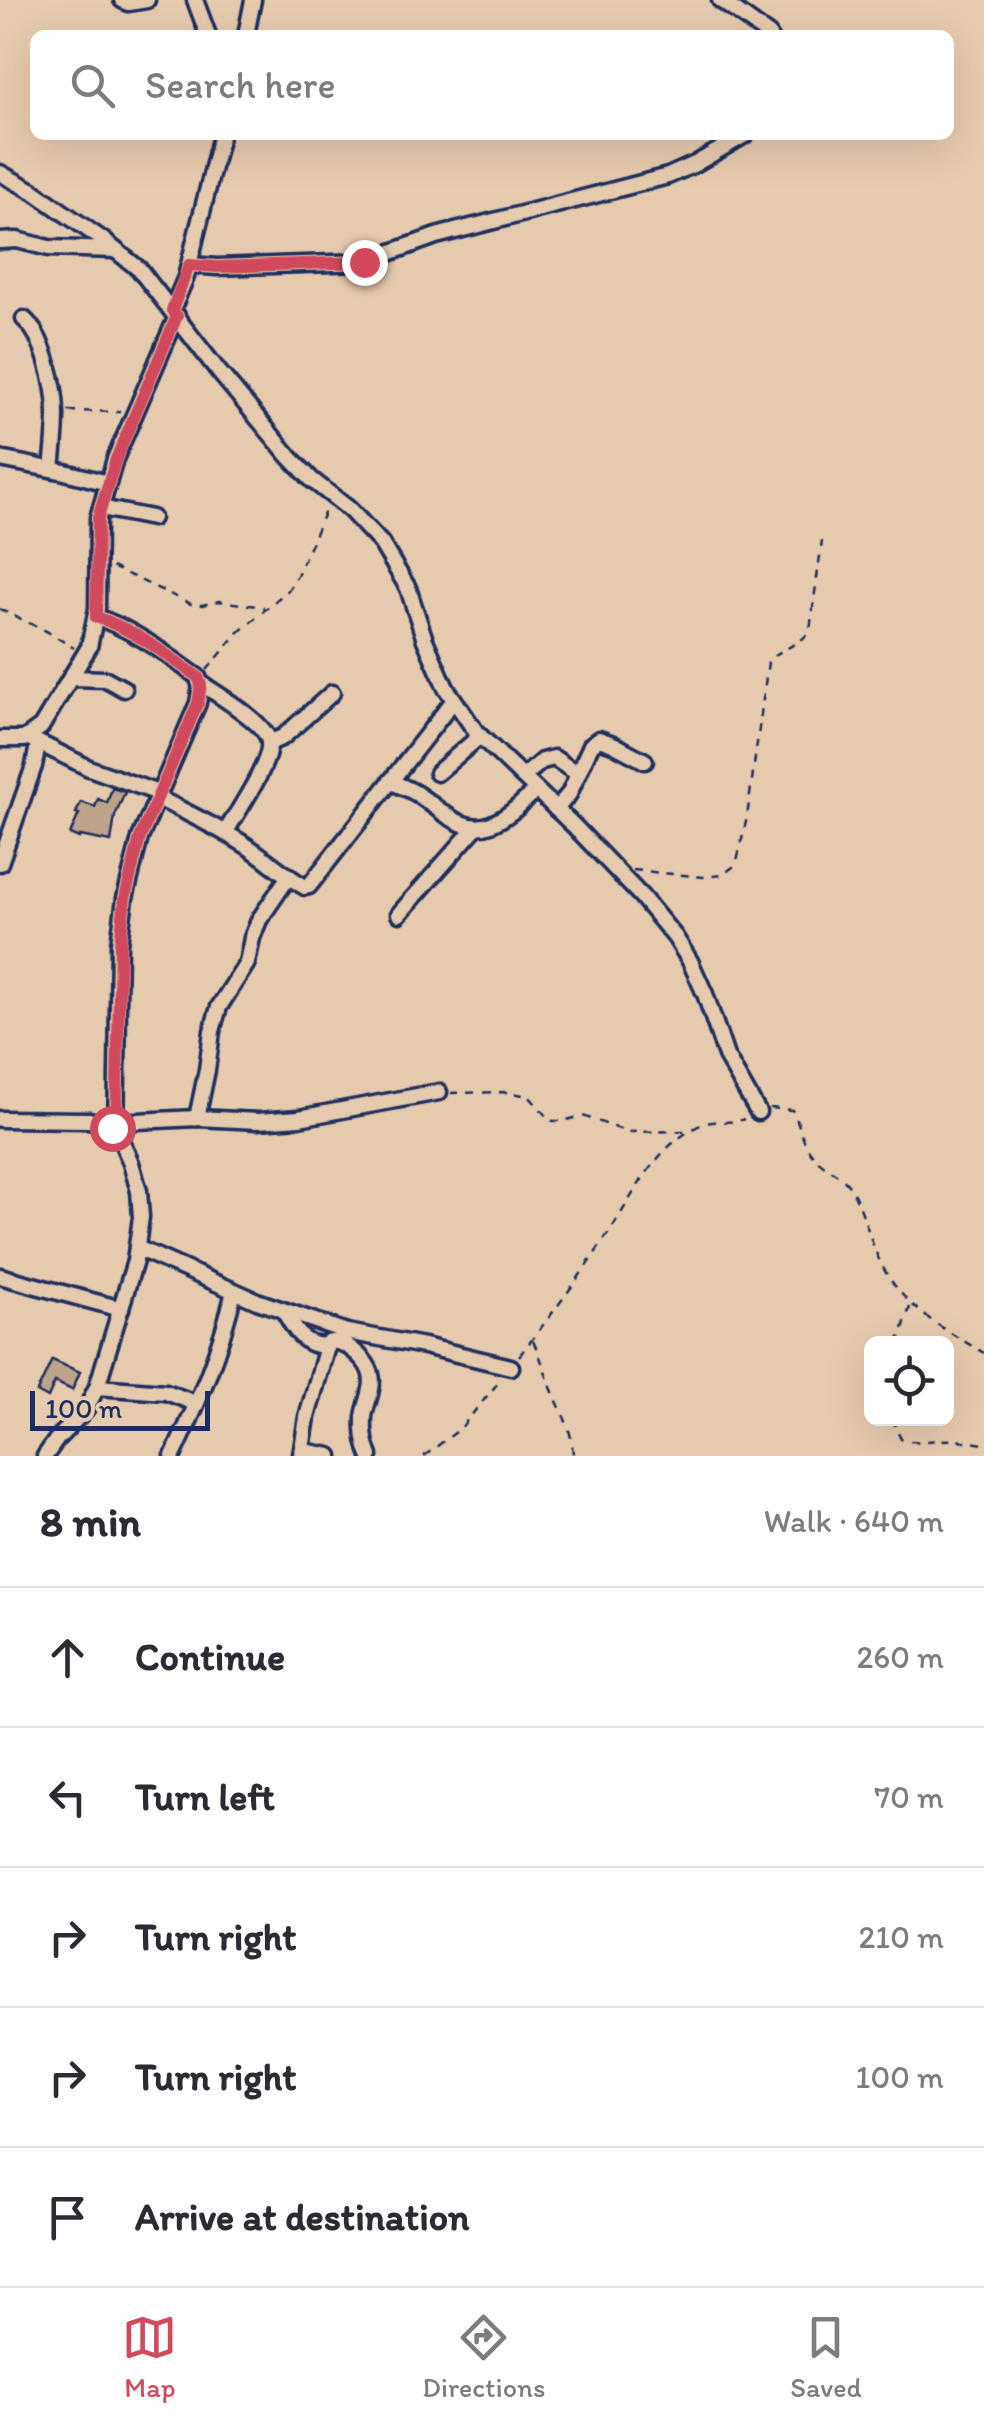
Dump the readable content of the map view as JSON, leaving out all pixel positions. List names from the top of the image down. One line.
{"scale_bar":"100 m","page":{"search":"Search here","scale":"100 m","heading":["8 min","Walk · 640 m"],"list":[["Continue","260 m"],["Turn left","70 m"],["Turn right","210 m"],["Turn right","100 m"],"Arrive at destination"],"nav":["Map","Directions","Saved"]}}
